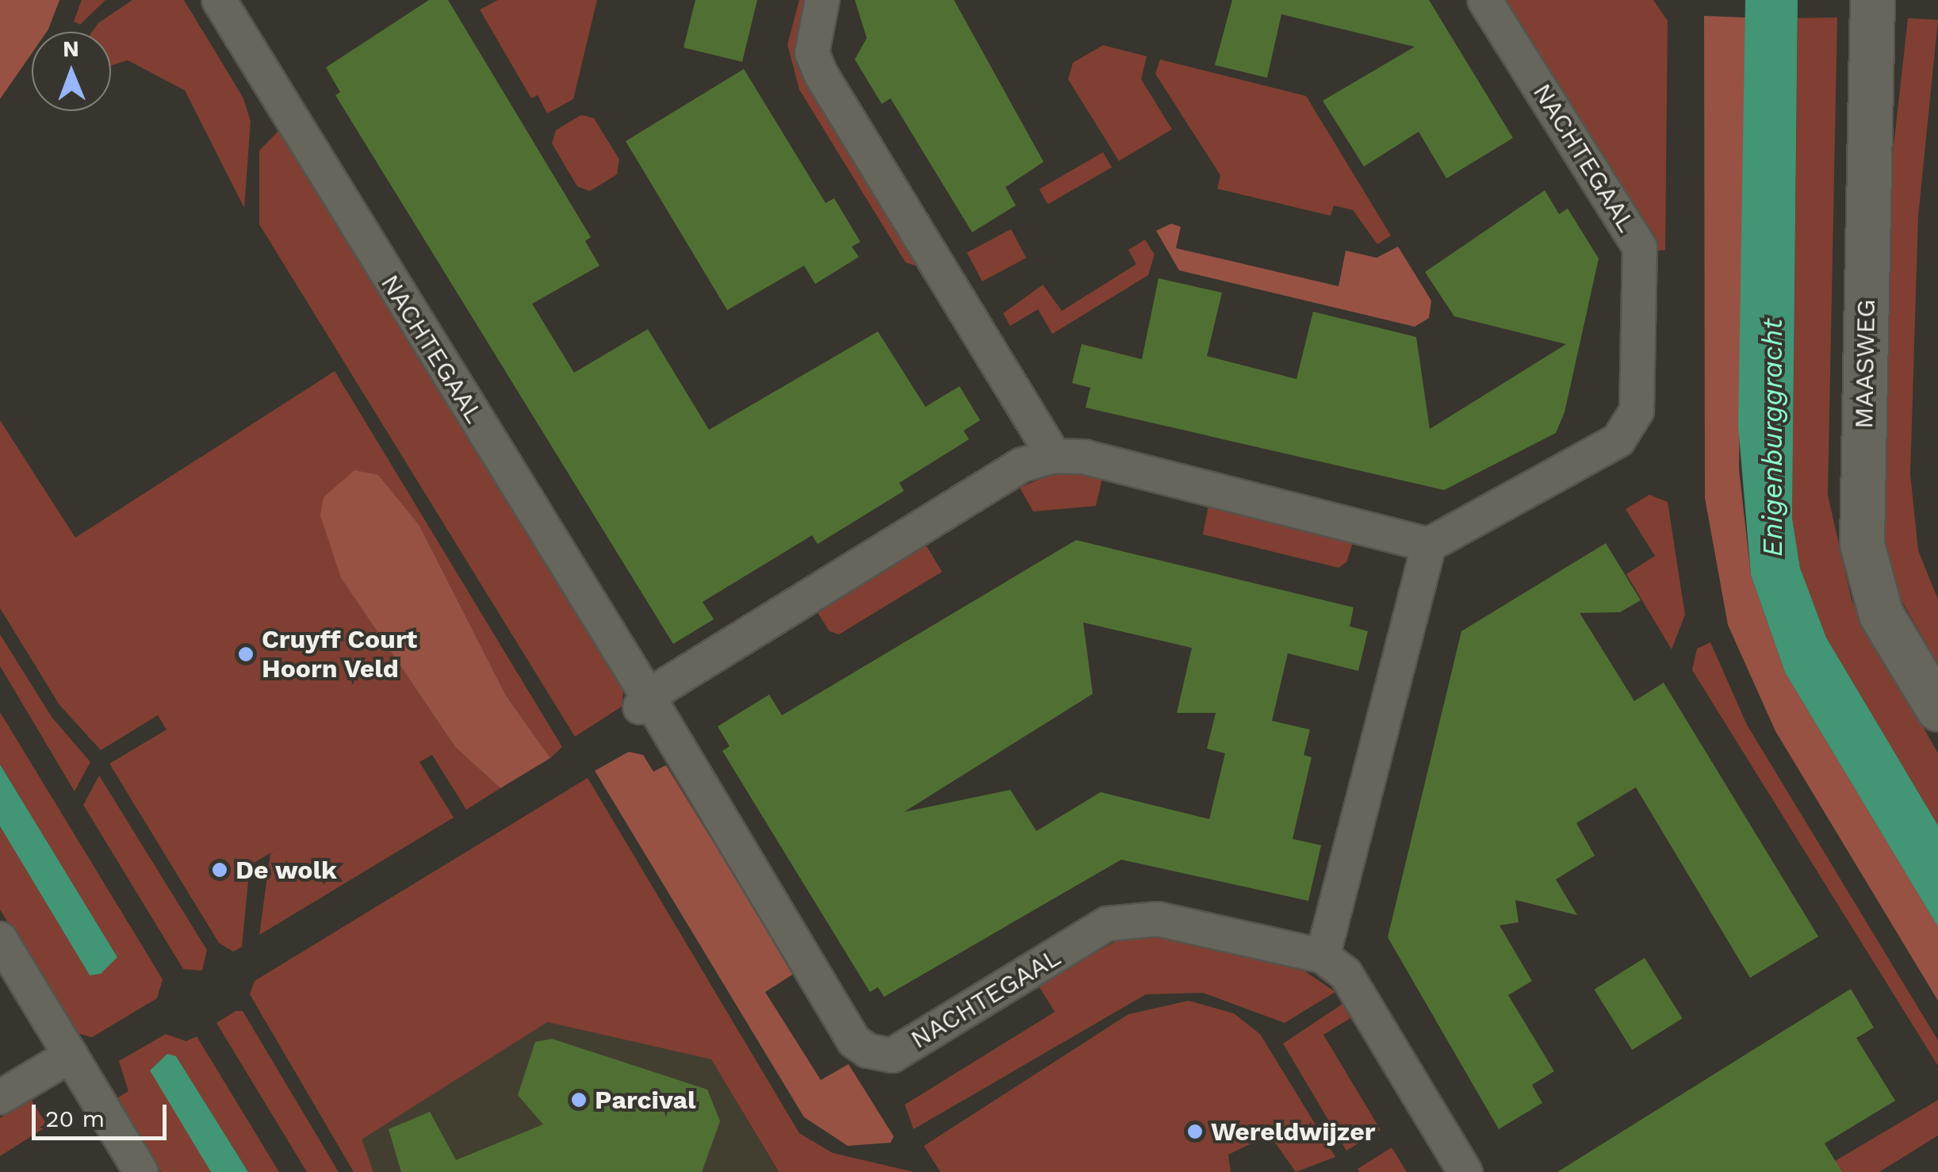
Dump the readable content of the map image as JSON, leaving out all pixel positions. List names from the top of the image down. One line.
{"streets":{"street":["NACHTEGAAL","MAASWEG"]},"water":["Enigenburggracht"],"places":["Cruyff Court Hoorn Veld","De wolk","Parcival","Wereldwijzer"],"scale_bar":"20 m","north":"top"}
